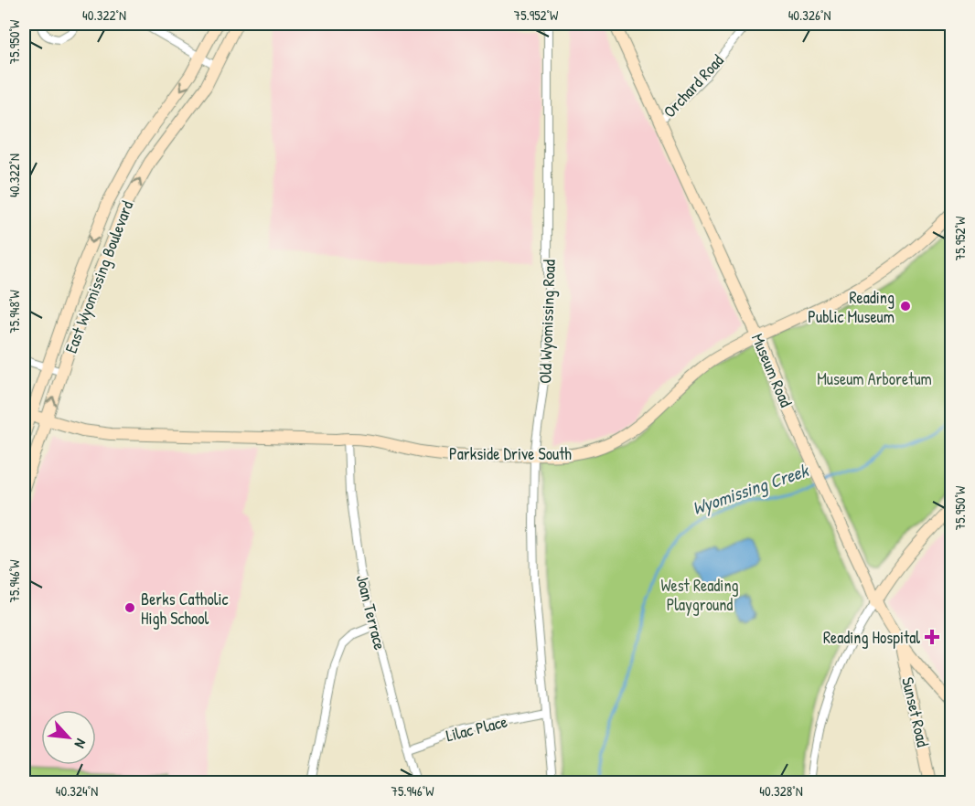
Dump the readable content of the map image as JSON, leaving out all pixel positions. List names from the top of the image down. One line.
{"streets":{"street":["Orchard Road","East Wyomissing Boulevard","Old Wyomissing Road","Museum Road","Parkside Drive South","Joan Terrace","Sunset Road","Lilac Place"]},"crossings":[["Orchard Road","Museum Road"],["East Wyomissing Boulevard","Parkside Drive South"],["Old Wyomissing Road","Parkside Drive South"],["Old Wyomissing Road","Lilac Place"],["Museum Road","Parkside Drive South"],["Museum Road","Sunset Road"],["Parkside Drive South","Joan Terrace"],["Joan Terrace","Lilac Place"]],"water":["Wyomissing Creek"],"parks":["Museum Arboretum","West Reading Playground"],"places":{"other":["Reading Public Museum","Berks Catholic High School"],"health":["Reading Hospital"]},"north":"bottom right","coordinates":["40.322°N","75.952°W","40.326°N","75.950°W","75.948°W","75.946°W","40.324°N","40.328°N"]}
